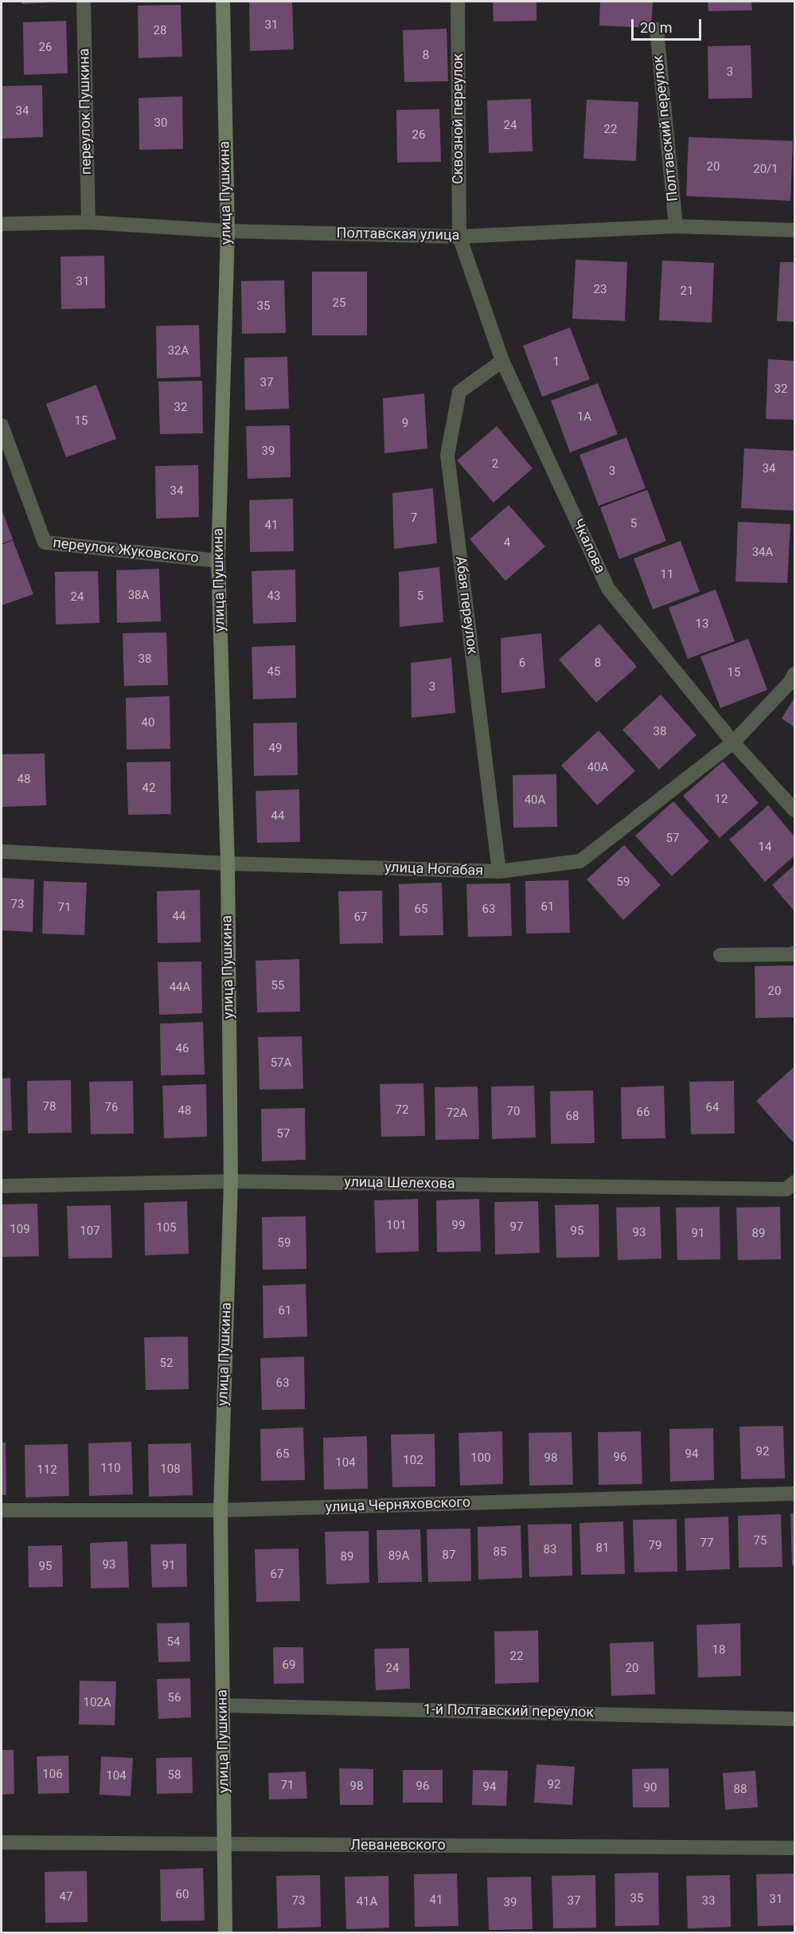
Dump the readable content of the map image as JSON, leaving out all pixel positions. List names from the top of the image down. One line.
{"streets":{"street":["переулок Пушкина","Сквозной переулок","Полтавский переулок","улица Пушкина","Полтавская улица","Чкалова","переулок Жуковского","Абая переулок","улица Ногабая","улица Шелехова","улица Черняховского","1-й Полтавский переулок","Леваневского"]},"crossings":[["переулок Пушкина","Полтавская улица"],["Сквозной переулок","Полтавская улица"],["Сквозной переулок","Чкалова"],["Полтавский переулок","Полтавская улица"],["улица Пушкина","Полтавская улица"],["улица Пушкина","переулок Жуковского"],["улица Пушкина","улица Ногабая"],["улица Пушкина","улица Шелехова"],["улица Пушкина","улица Черняховского"],["улица Пушкина","1-й Полтавский переулок"],["улица Пушкина","Леваневского"],["Полтавская улица","Чкалова"],["Чкалова","Абая переулок"],["Чкалова","улица Ногабая"],["Абая переулок","улица Ногабая"]],"house_numbers":["31","28","26","8","3","34","30","24","22","26","20","20/1","31","23","21","25","35","32А","1","37","32","32","1А","15","9","39","2","34","3","34","7","5","41","4","34А","11","38А","43","5","24","13","38","6","8","45","15","3","40","38","49","40А","48","42","12","40А","44","57","14","59","73","61","71","65","63","44","67","55","44А","20","46","57А","78","76","64","72","48","70","66","72А","68","57","101","99","97","105","109","107","95","93","91","89","59","61","52","63","92","65","94","96","100","98","102","104","110","108","112","75","77","79","81","83","85","87","89А","89","93","91","95","67","54","18","22","69","24","20","56","102А","106","58","104","92","71","98","96","94","90","88","60","47","35","31","41","73","37","33","41А","39"],"scale_bar":"20 m"}
